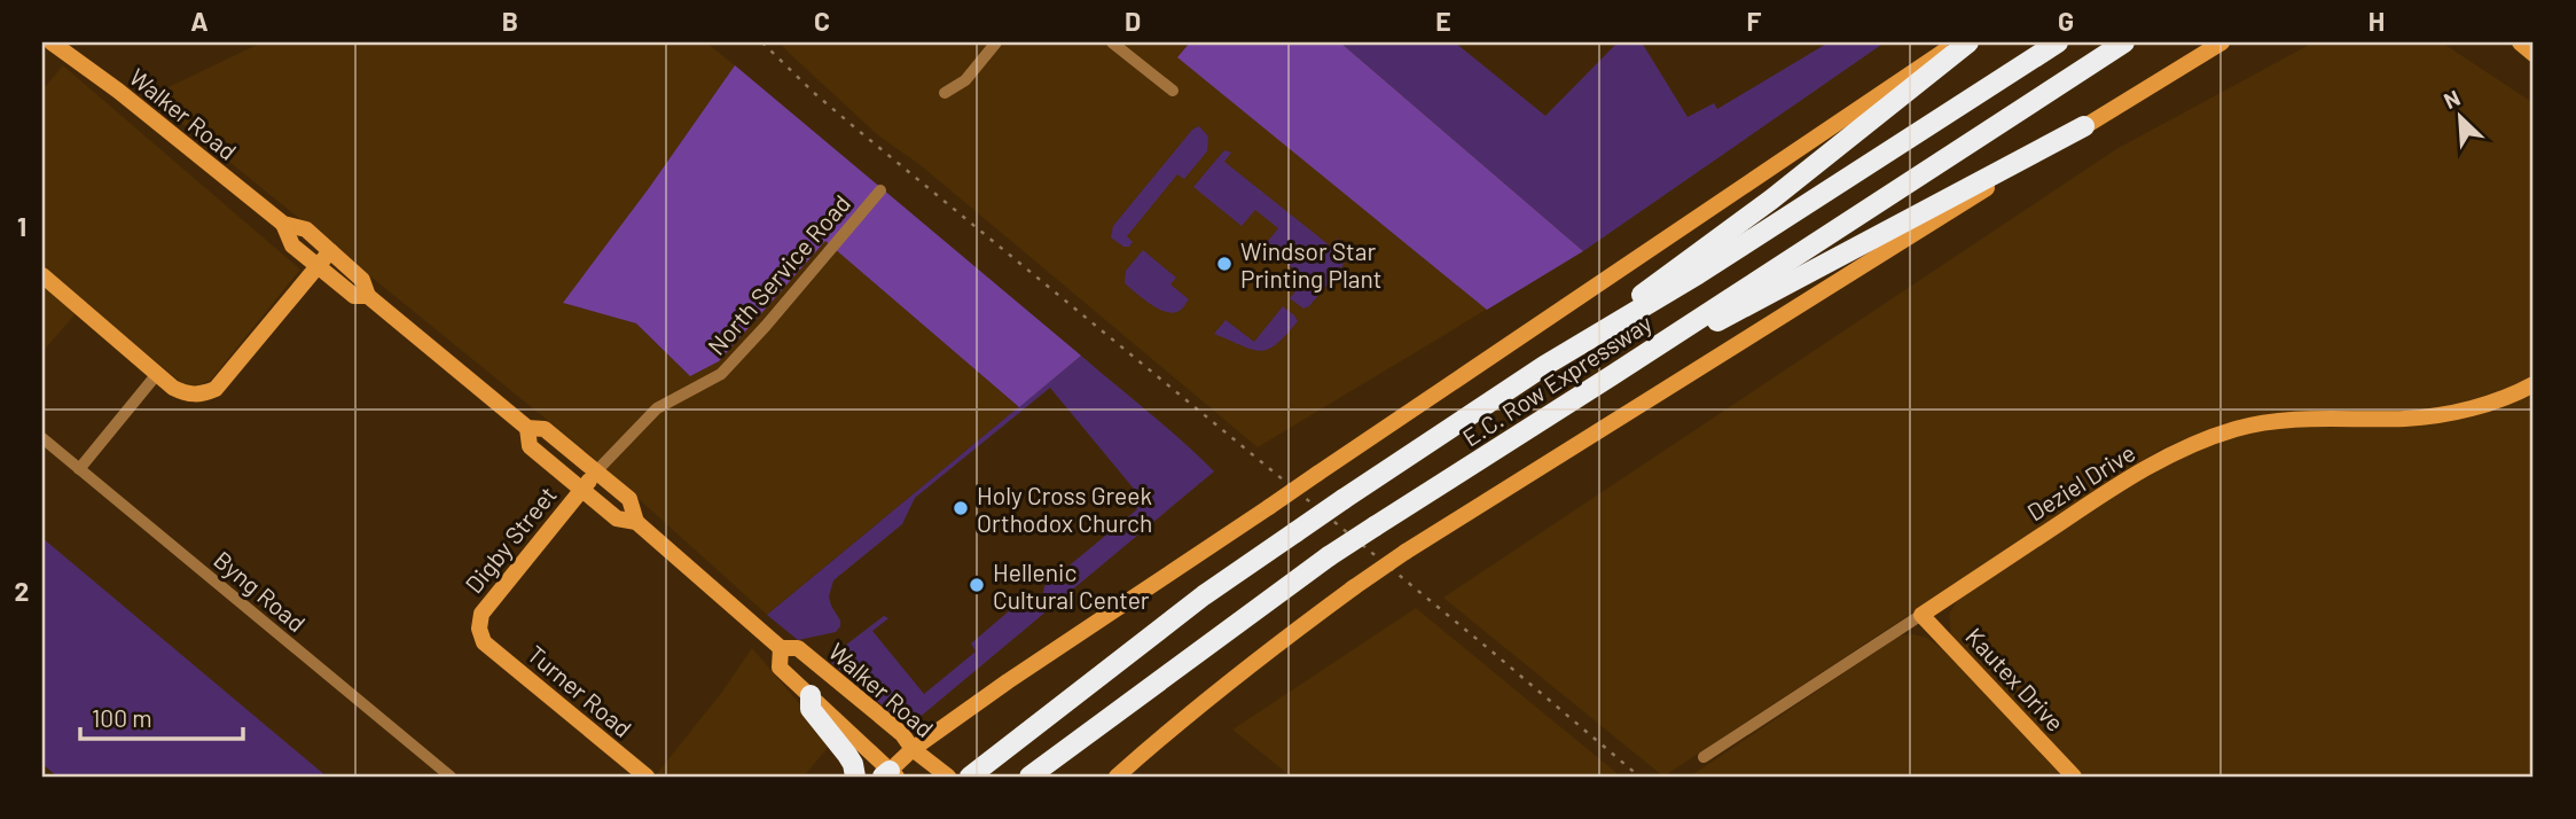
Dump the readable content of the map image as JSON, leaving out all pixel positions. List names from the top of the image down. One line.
{"streets":{"highway":["E.C. Row Expressway"],"main road":["Walker Road","Deziel Drive","Digby Street","Kautex Drive","Turner Road"],"street":["North Service Road","Byng Road"]},"crossings":[["Walker Road","North Service Road"],["Walker Road","Digby Street"],["North Service Road","Digby Street"],["Deziel Drive","Kautex Drive"],["Digby Street","Turner Road"]],"places":["Windsor Star Printing Plant","Holy Cross Greek Orthodox Church","Hellenic Cultural Center"],"scale_bar":"100 m","north":"top left","grid":{"columns":["A","B","C","D","E","F","G","H"],"rows":["1","2"]}}
